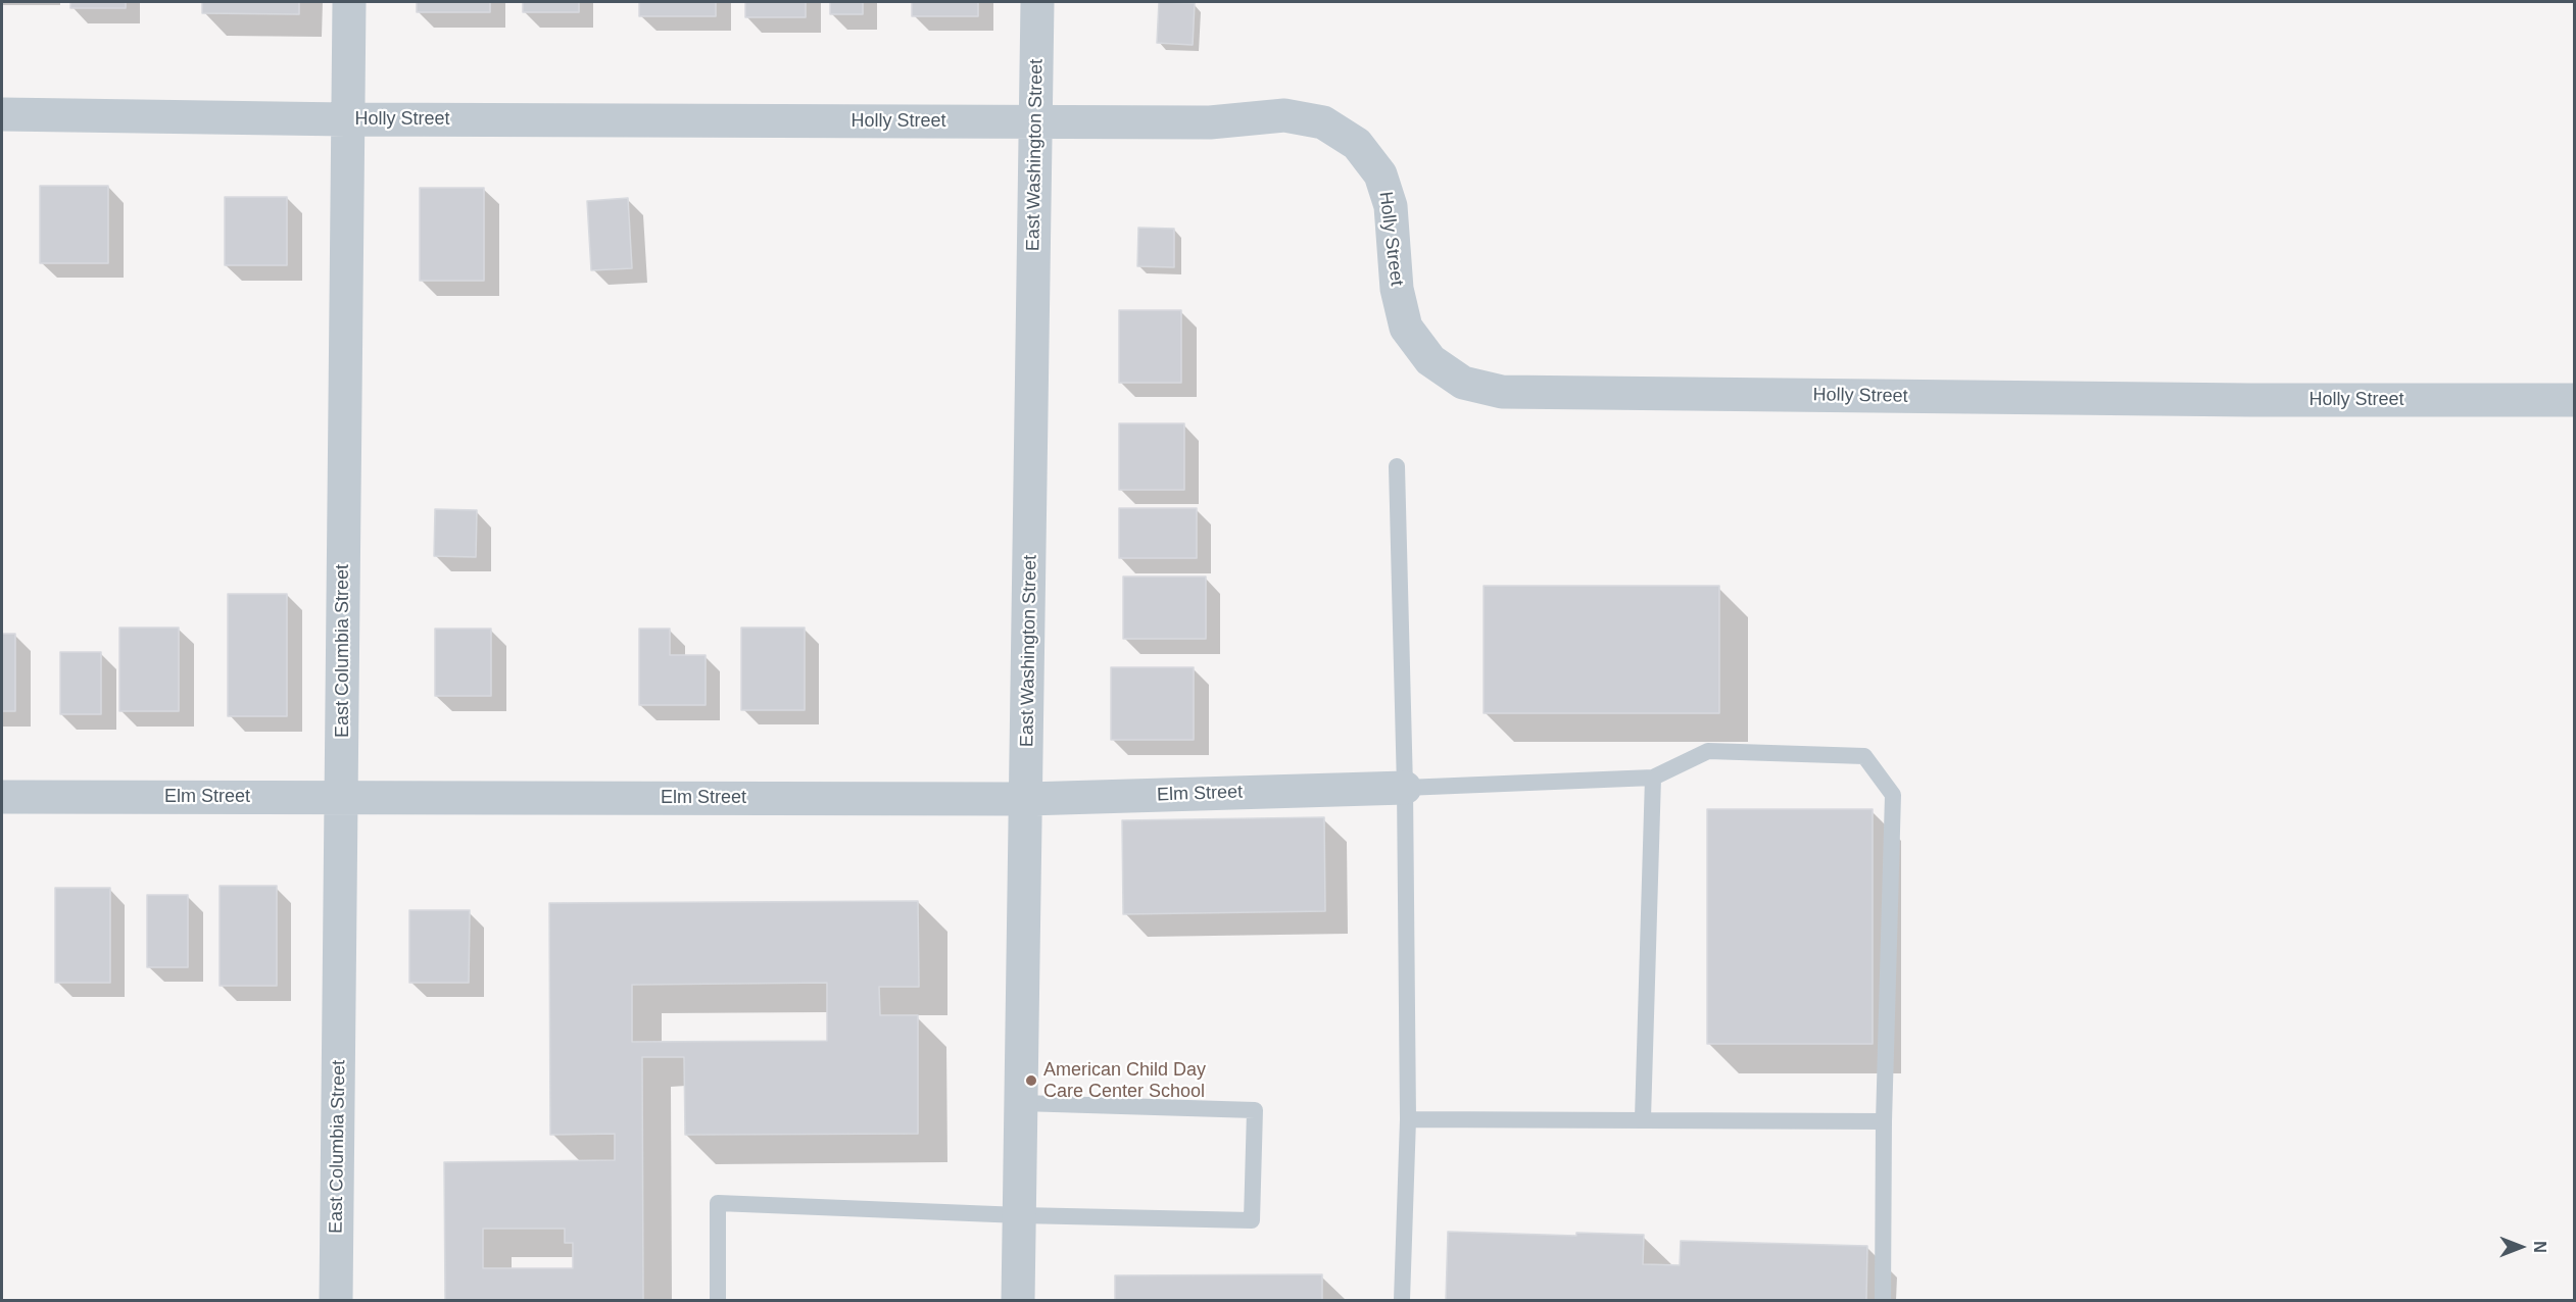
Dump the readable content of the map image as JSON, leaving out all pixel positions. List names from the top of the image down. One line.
{"streets":{"street":["Holly Street","East Washington Street","East Columbia Street","Elm Street"]},"crossings":[["Holly Street","East Washington Street"],["Holly Street","East Columbia Street"],["East Washington Street","Elm Street"],["East Columbia Street","Elm Street"]],"places":["American Child Day Care Center School"],"north":"right"}
